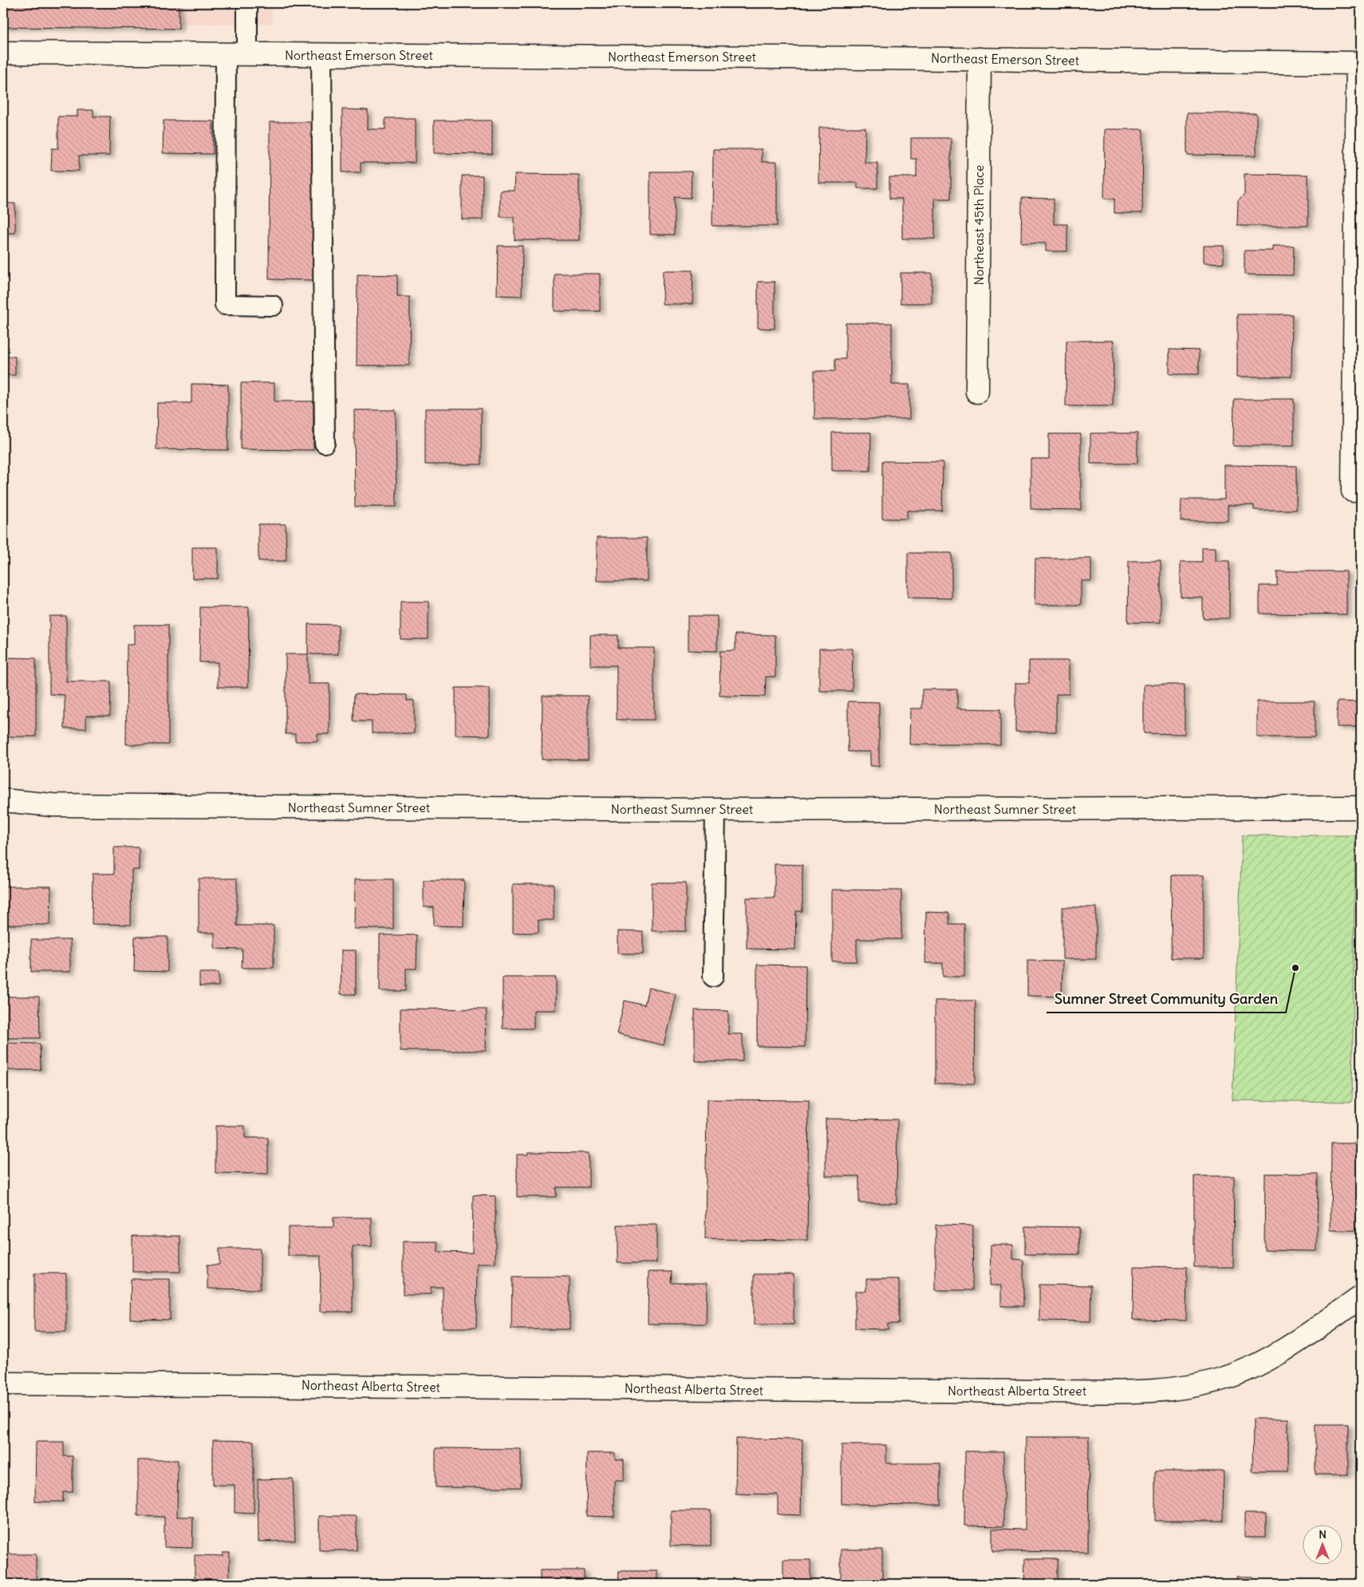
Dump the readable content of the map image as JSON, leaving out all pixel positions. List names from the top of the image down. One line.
{"streets":{"street":["Northeast Emerson Street","Northeast 45th Place","Northeast Sumner Street","Northeast Alberta Street"]},"crossings":[["Northeast Emerson Street","Northeast 45th Place"]],"places":["Sumner Street Community Garden"],"north":"top"}
